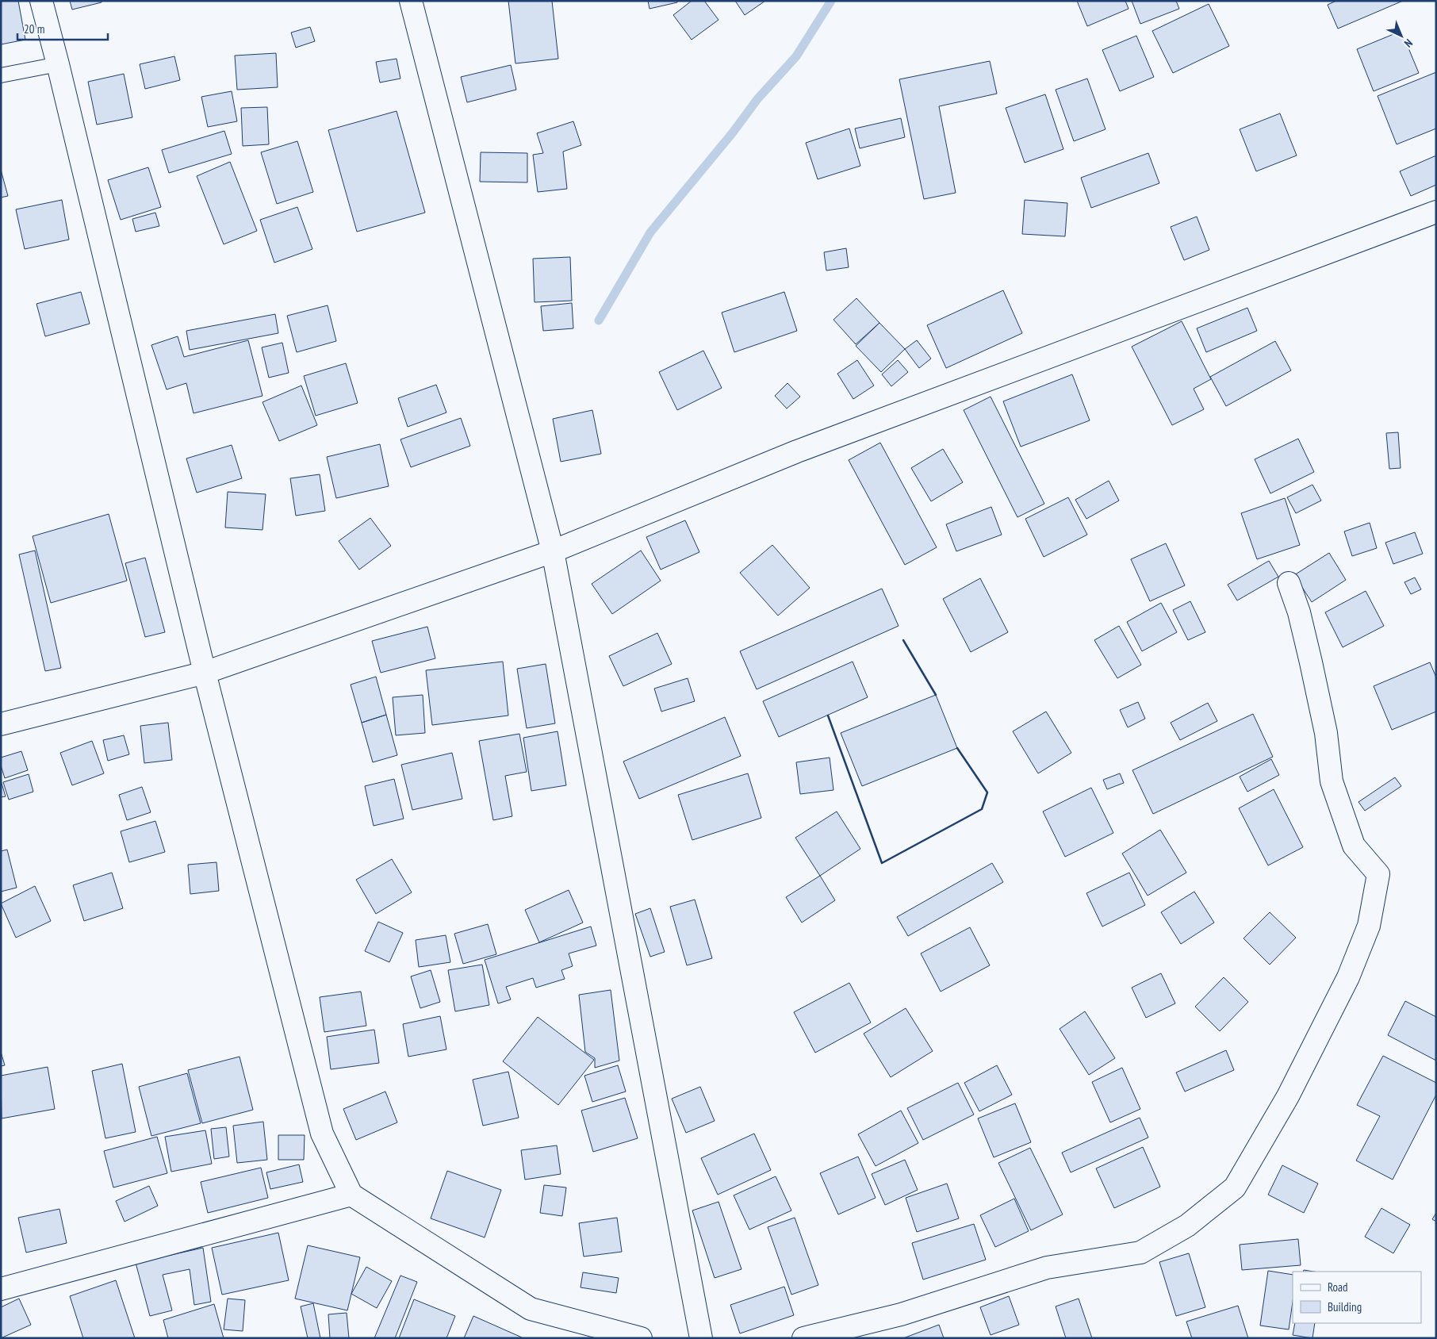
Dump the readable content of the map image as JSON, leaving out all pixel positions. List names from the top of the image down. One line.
{"legend":["Road","Building"],"scale_bar":"20 m","north":"bottom right"}
